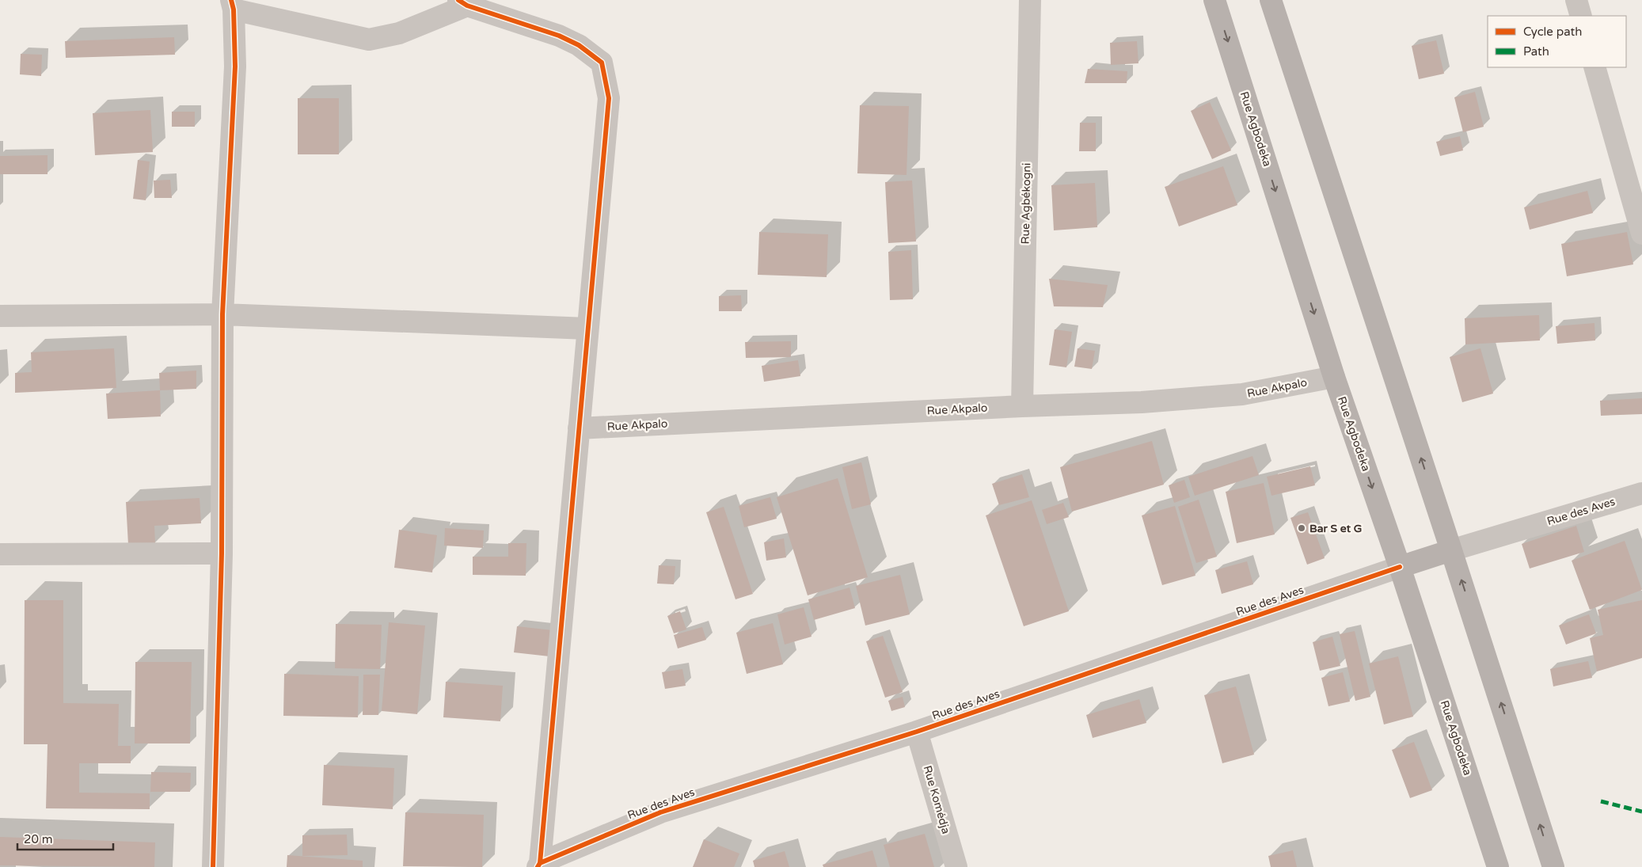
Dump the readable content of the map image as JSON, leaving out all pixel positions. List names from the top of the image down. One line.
{"streets":{"main road":["Rue Agbodeka"],"street":["Rue Agbékogni","Rue Akpalo","Rue des Aves","Rue Komédja"]},"crossings":[["Rue Agbodeka","Rue Akpalo"],["Rue Agbodeka","Rue des Aves"],["Rue Agbékogni","Rue Akpalo"],["Rue des Aves","Rue Komédja"]],"places":["Bar S et G"],"legend":["Cycle path","Path"],"scale_bar":"20 m"}
